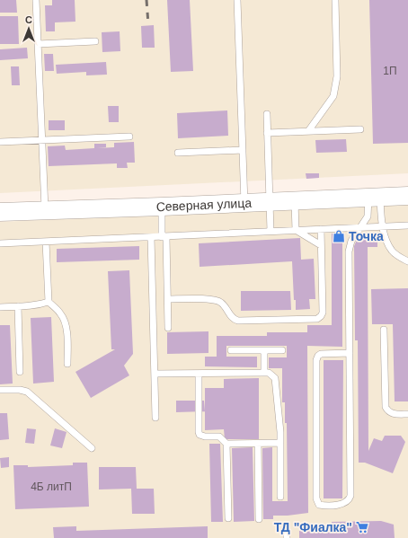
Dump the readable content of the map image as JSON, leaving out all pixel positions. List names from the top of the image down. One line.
{"streets":{"main road":["Северная улица"]},"places":{"shop":["Точка"],"supermarket":["ТД \"Фиалка\""]},"house_numbers":["1П","4Б литП"],"north":"top"}
